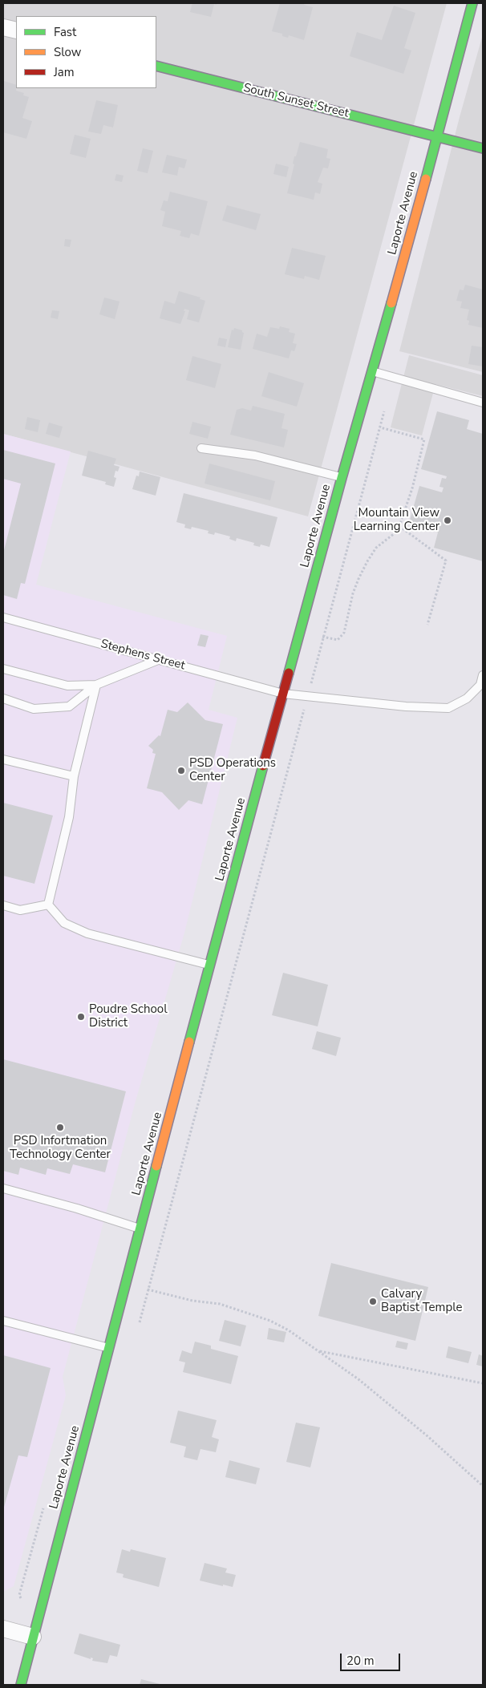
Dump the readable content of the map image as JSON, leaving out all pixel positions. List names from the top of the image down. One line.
{"streets":{"street":["South Sunset Street","Laporte Avenue"],"lane":["Stephens Street"]},"crossings":[["South Sunset Street","Laporte Avenue"],["Laporte Avenue","Stephens Street"]],"places":["Mountain View Learning Center","PSD Operations Center","Poudre School District","PSD Infortmation Technology Center","Calvary Baptist Temple"],"legend":["Fast","Slow","Jam"],"scale_bar":"20 m"}
